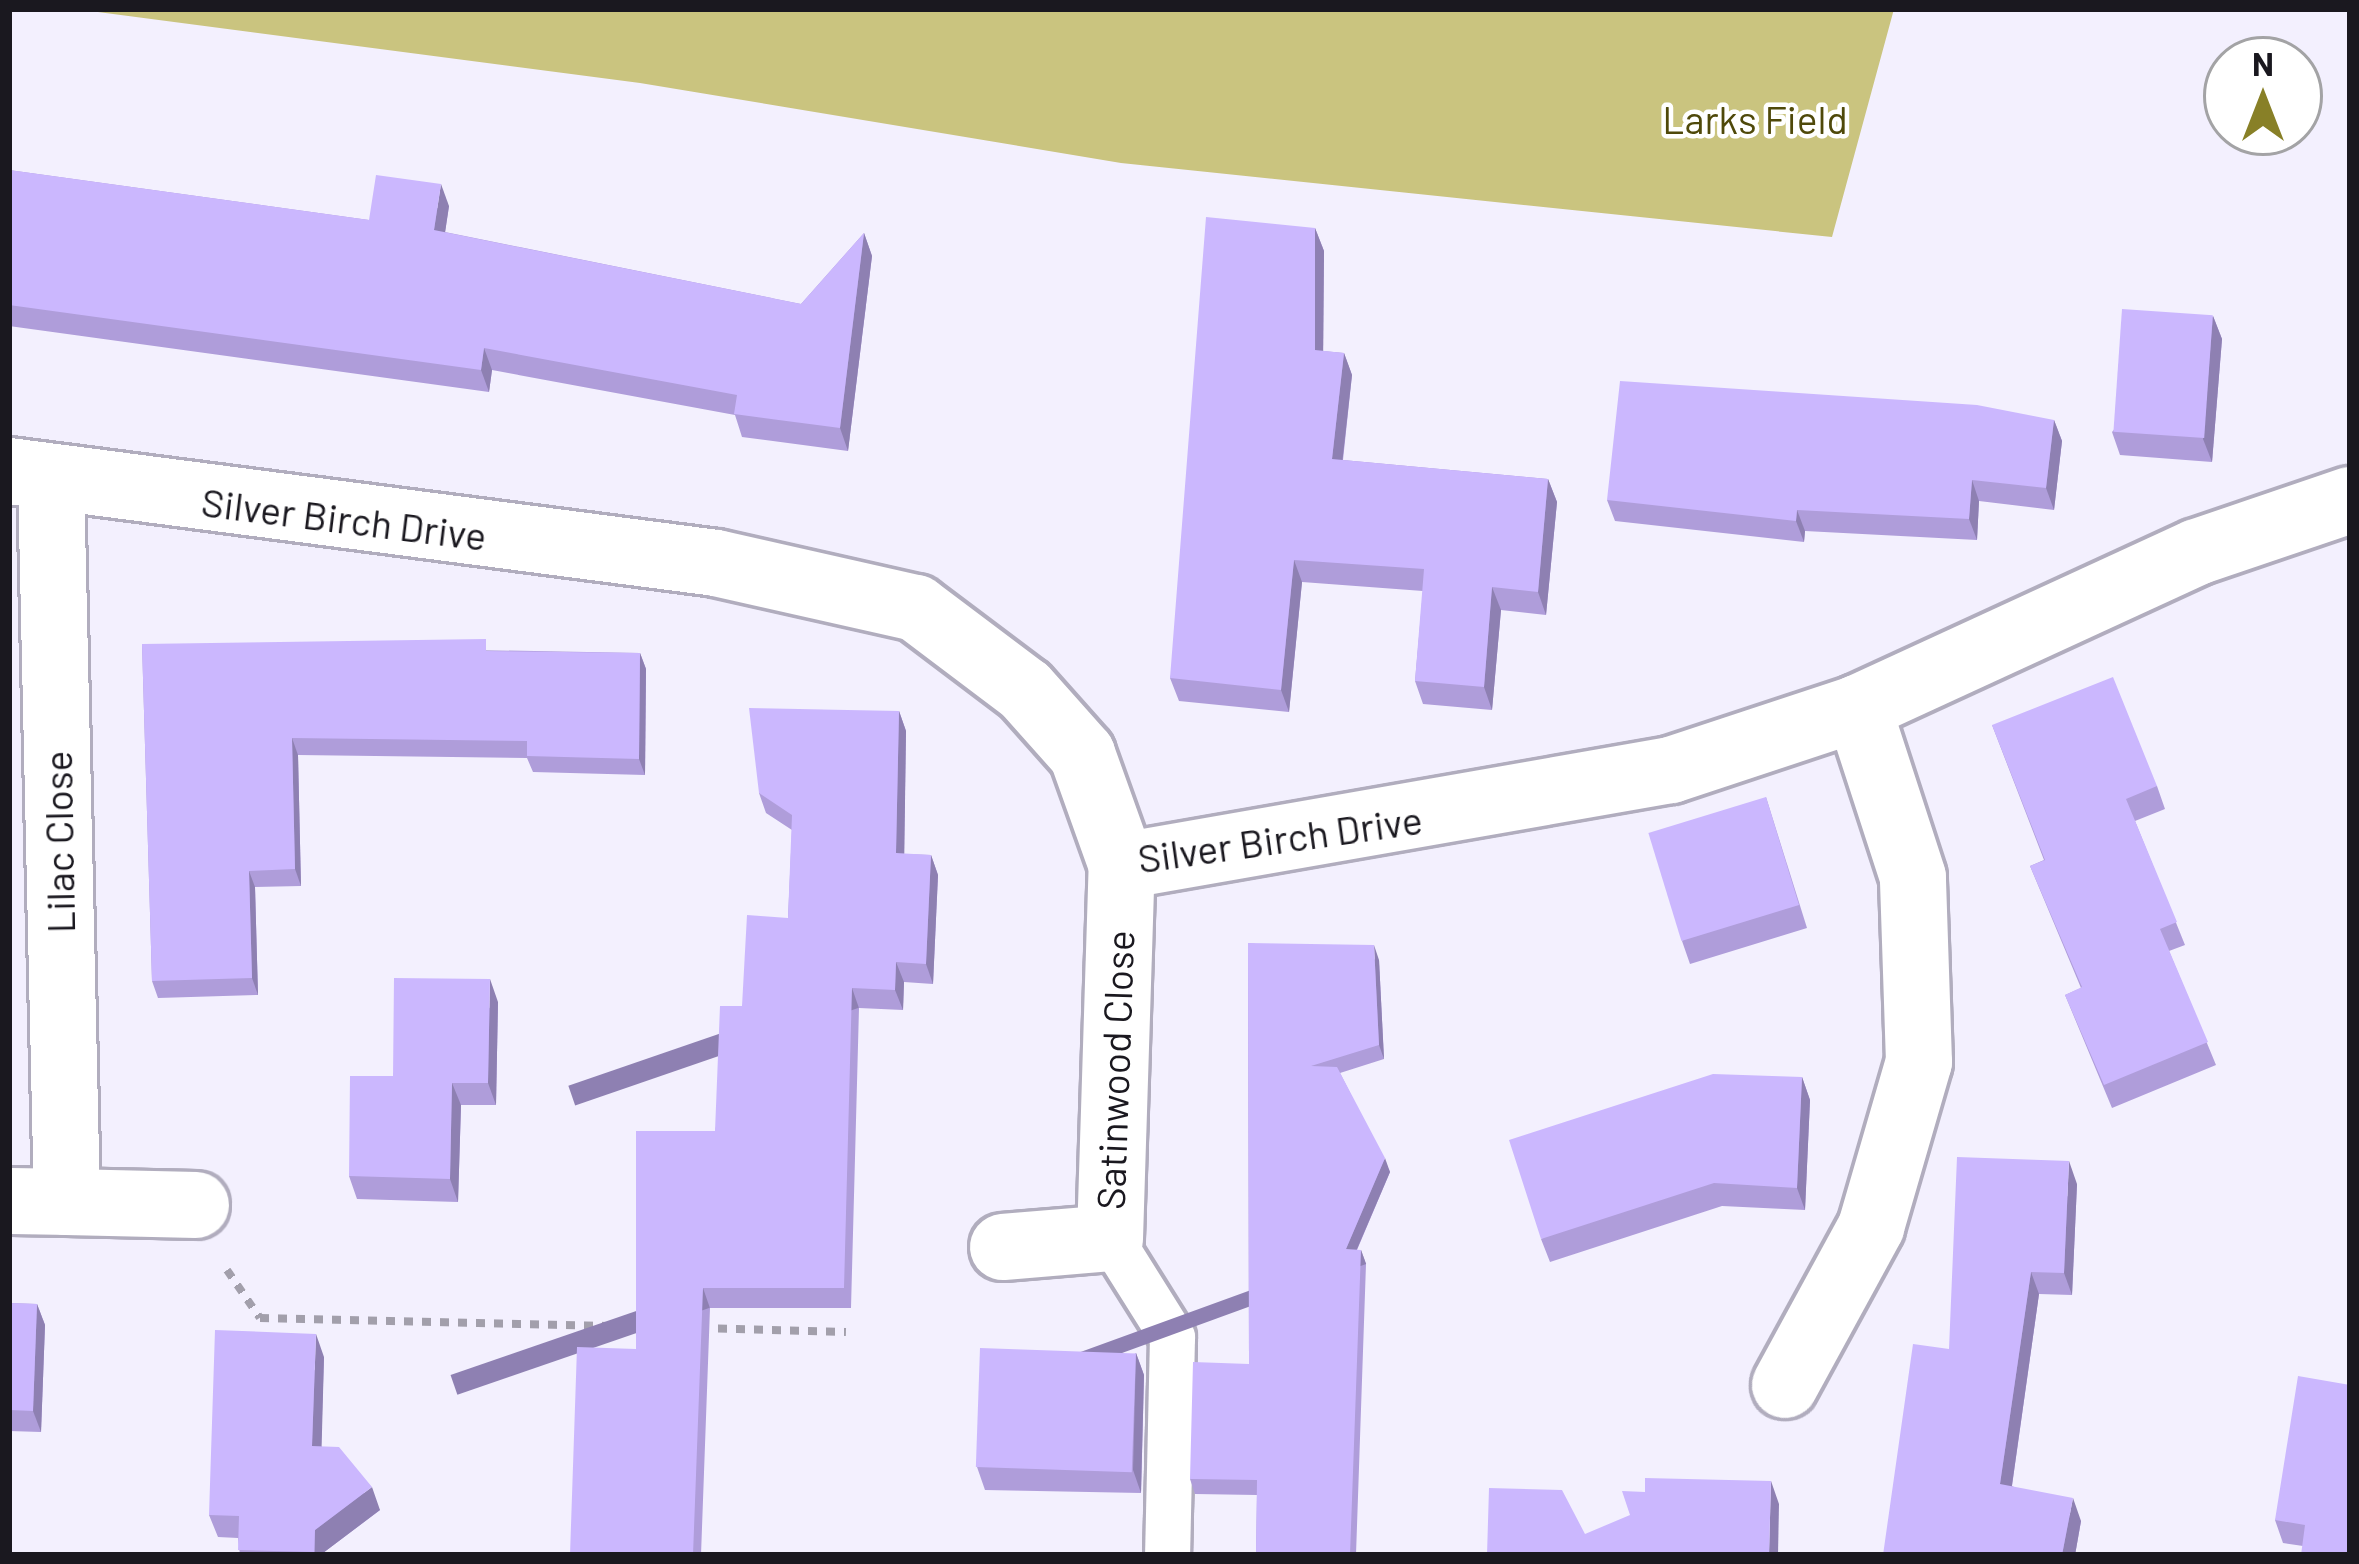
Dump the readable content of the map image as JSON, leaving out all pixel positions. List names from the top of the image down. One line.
{"streets":{"street":["Silver Birch Drive","Lilac Close","Satinwood Close"]},"crossings":[["Silver Birch Drive","Lilac Close"],["Silver Birch Drive","Satinwood Close"]],"parks":["Larks Field"],"north":"top"}
